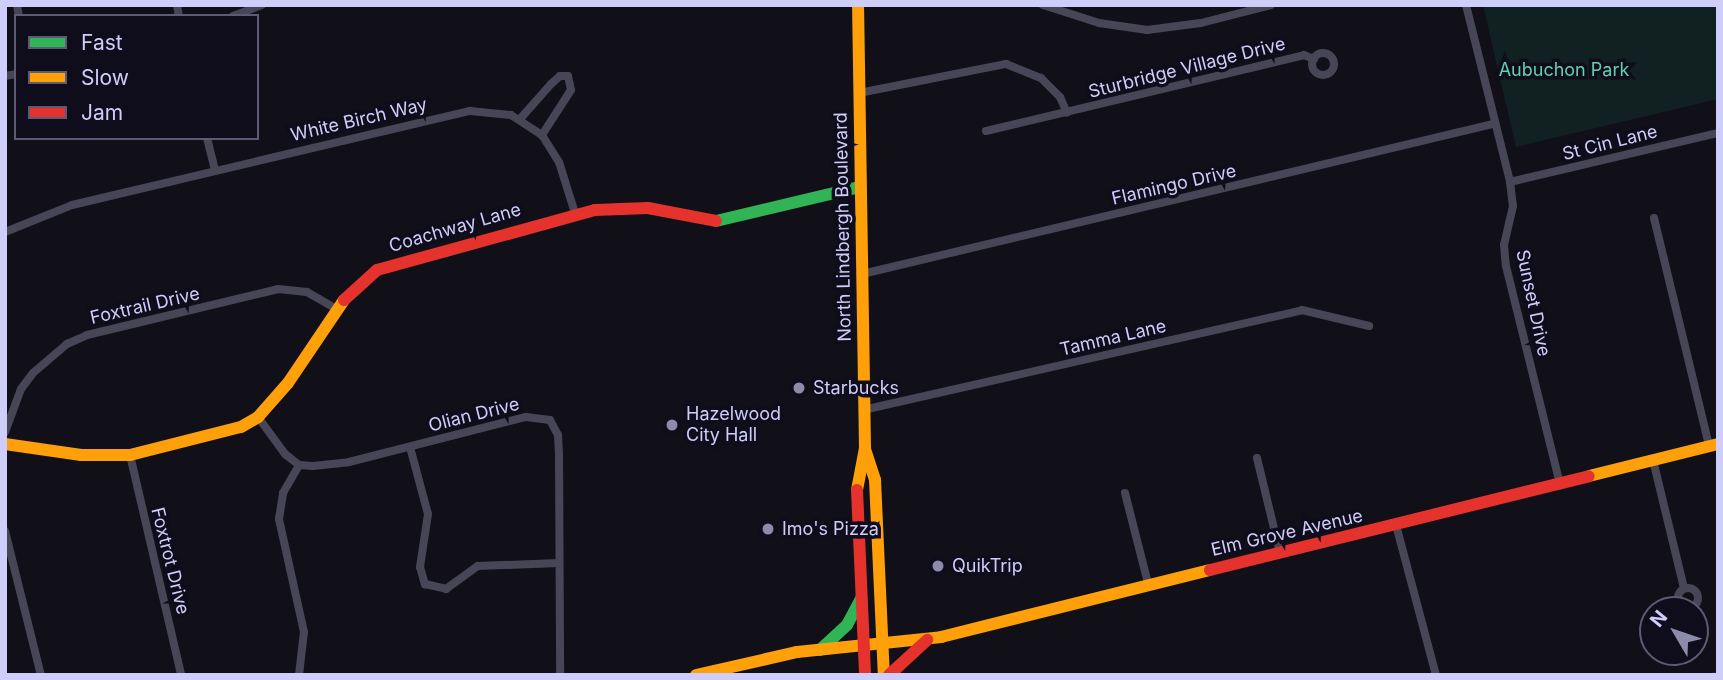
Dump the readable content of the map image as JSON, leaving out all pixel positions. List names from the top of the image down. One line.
{"streets":{"street":["Sturbridge Village Drive","White Birch Way","St Cin Lane","Flamingo Drive","North Lindbergh Boulevard","Coachway Lane","Sunset Drive","Foxtrail Drive","Tamma Lane","Olian Drive","Elm Grove Avenue","Foxtrot Drive"]},"crossings":[["White Birch Way","Coachway Lane"],["St Cin Lane","Sunset Drive"],["Flamingo Drive","North Lindbergh Boulevard"],["Flamingo Drive","Sunset Drive"],["North Lindbergh Boulevard","Coachway Lane"],["North Lindbergh Boulevard","Tamma Lane"],["North Lindbergh Boulevard","Elm Grove Avenue"],["Coachway Lane","Foxtrail Drive"],["Coachway Lane","Foxtrot Drive"],["Sunset Drive","Elm Grove Avenue"]],"parks":["Aubuchon Park"],"places":["Starbucks","Hazelwood City Hall","Imo's Pizza","QuikTrip"],"legend":["Fast","Slow","Jam"],"north":"top left"}
